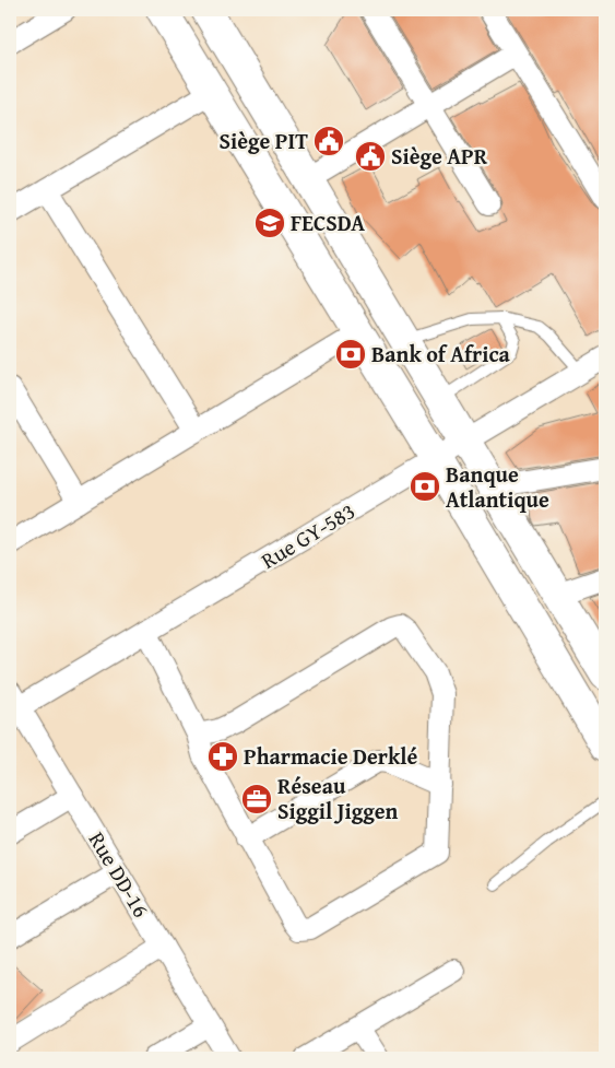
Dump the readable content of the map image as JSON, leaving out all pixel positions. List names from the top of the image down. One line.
{"streets":{"street":["Rue GY-583","Rue DD-16"]},"crossings":[["Rue GY-583","Rue DD-16"]],"places":{"public building":["Siège PIT","Siège APR"],"school or university":["FECSDA"],"bank":["Bank of Africa","Banque Atlantique"],"pharmacy":["Pharmacie Derklé"],"office":["Réseau Siggil Jiggen"]}}
